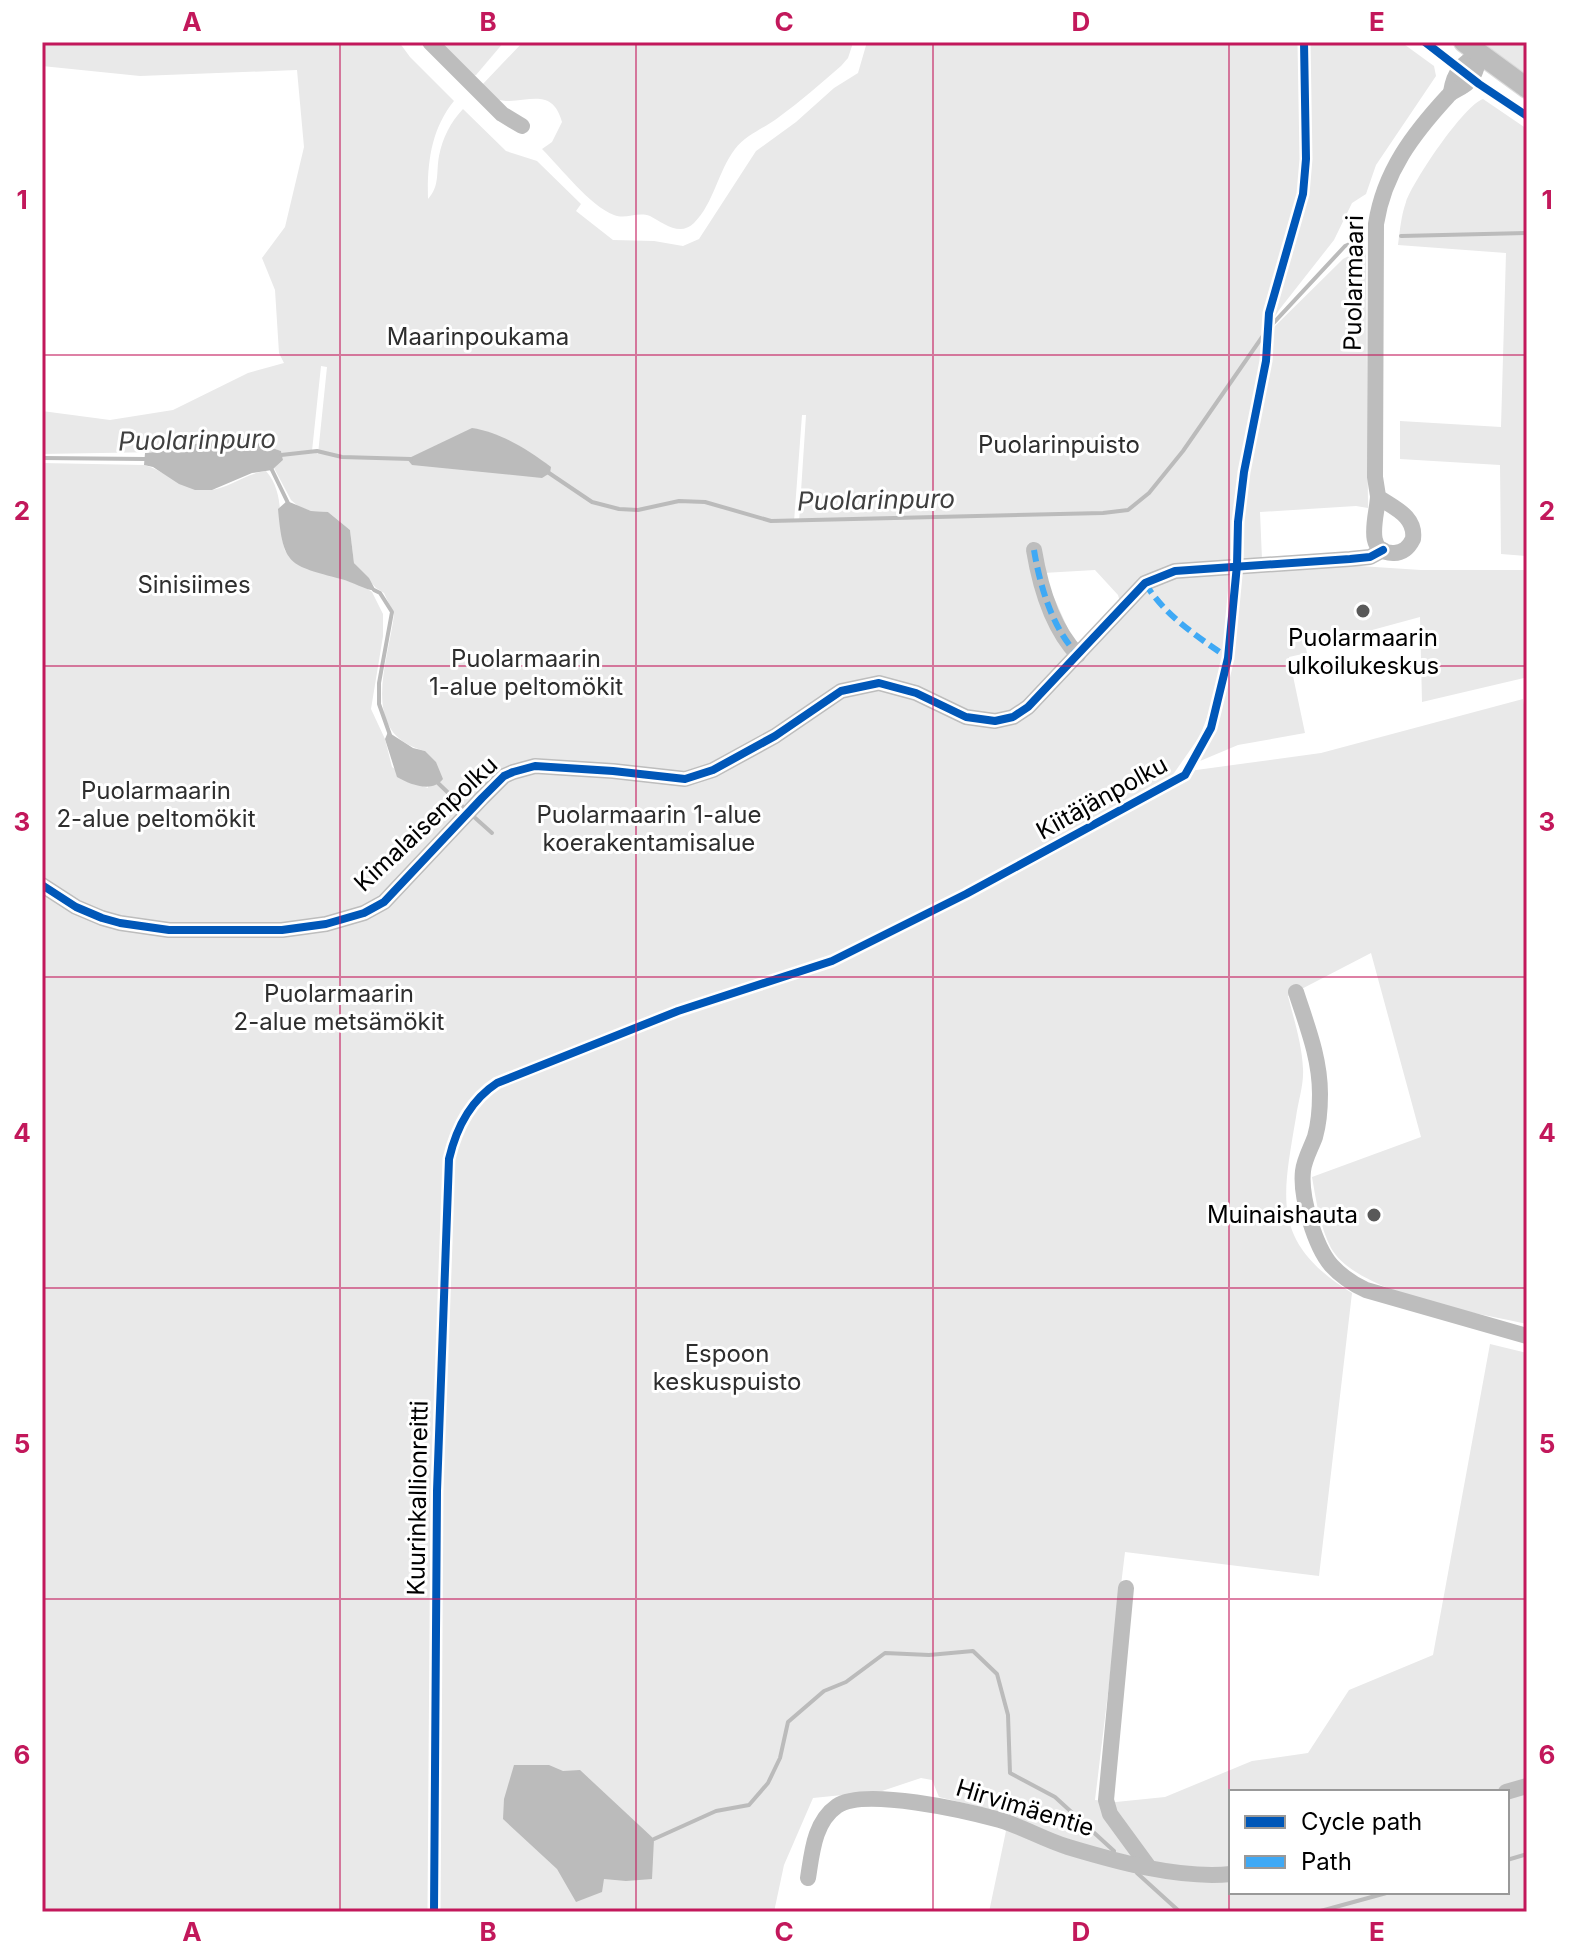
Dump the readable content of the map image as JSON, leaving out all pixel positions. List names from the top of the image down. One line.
{"streets":{"street":["Puolarmaari","Kimalaisenpolku","Hirvimäentie"],"cycle path":["Kiitäjänpolku"]},"crossings":[["Puolarmaari","Kimalaisenpolku"]],"water":["Puolarinpuro"],"parks":["Maarinpoukama","Puolarinpuisto","Sinisiimes","Puolarmaarin 1-alue peltomökit","Puolarmaarin 2-alue peltomökit","Puolarmaarin 1-alue koerakentamisalue","Puolarmaarin 2-alue metsämökit","Espoon keskuspuisto"],"places":["Puolarmaarin ulkoilukeskus","Muinaishauta"],"legend":["Cycle path","Path"],"grid":{"columns":["A","B","C","D","E"],"rows":["1","2","3","4","5","6"]}}
